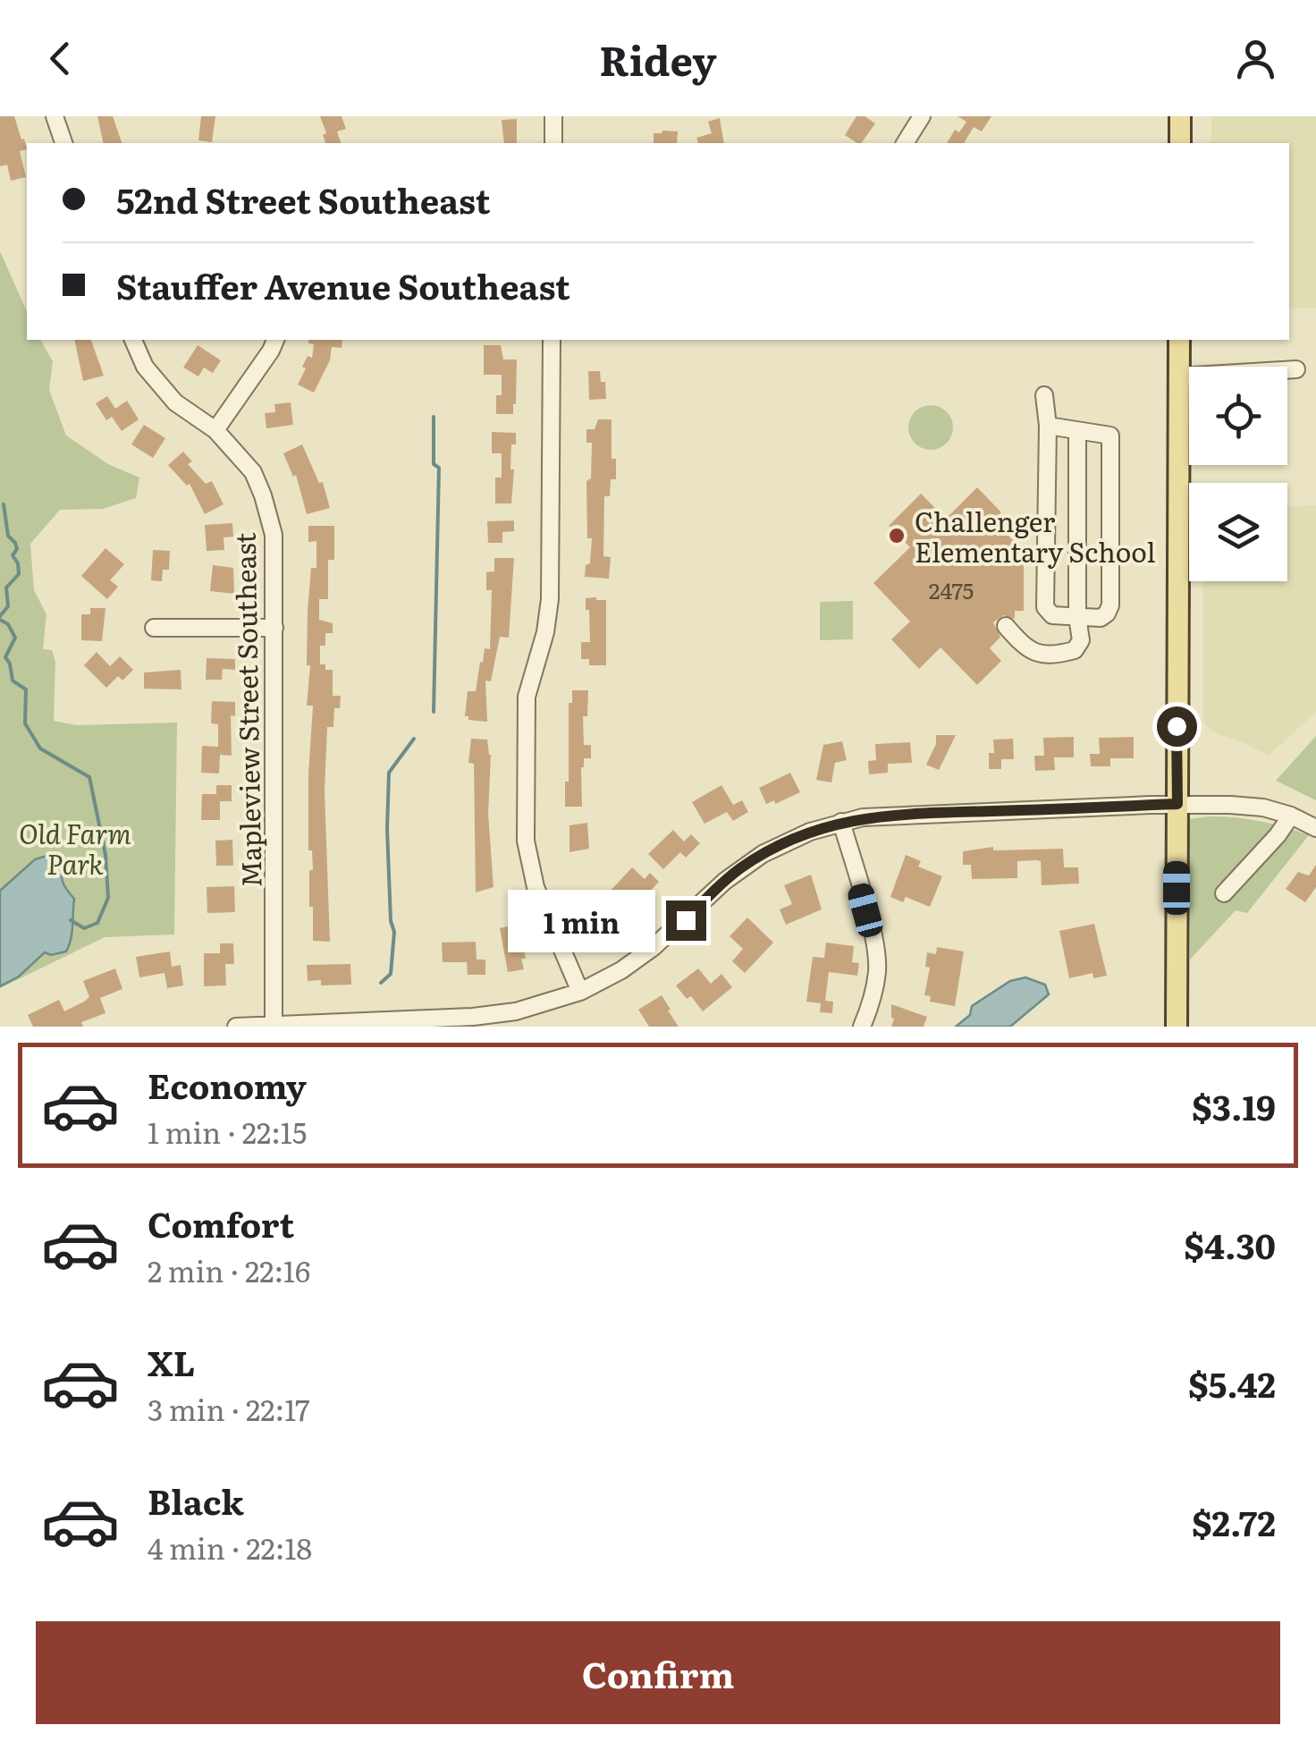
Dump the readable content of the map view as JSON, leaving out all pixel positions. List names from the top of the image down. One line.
{"streets":{"street":["Mapleview Street Southeast"]},"parks":["Old Farm Park"],"places":["Challenger Elementary School"],"house_numbers":["2475"],"page":{"header":"Ridey","banner":["52nd Street Southeast","Stauffer Avenue Southeast"],"bubble":"1 min","list":[{"name":"Economy","note":"1 min · 22:15","value":"$3.19"},{"name":"Comfort","note":"2 min · 22:16","value":"$4.30"},{"name":"XL","note":"3 min · 22:17","value":"$5.42"},{"name":"Black","note":"4 min · 22:18","value":"$2.72"}],"buttons":"Confirm"}}
